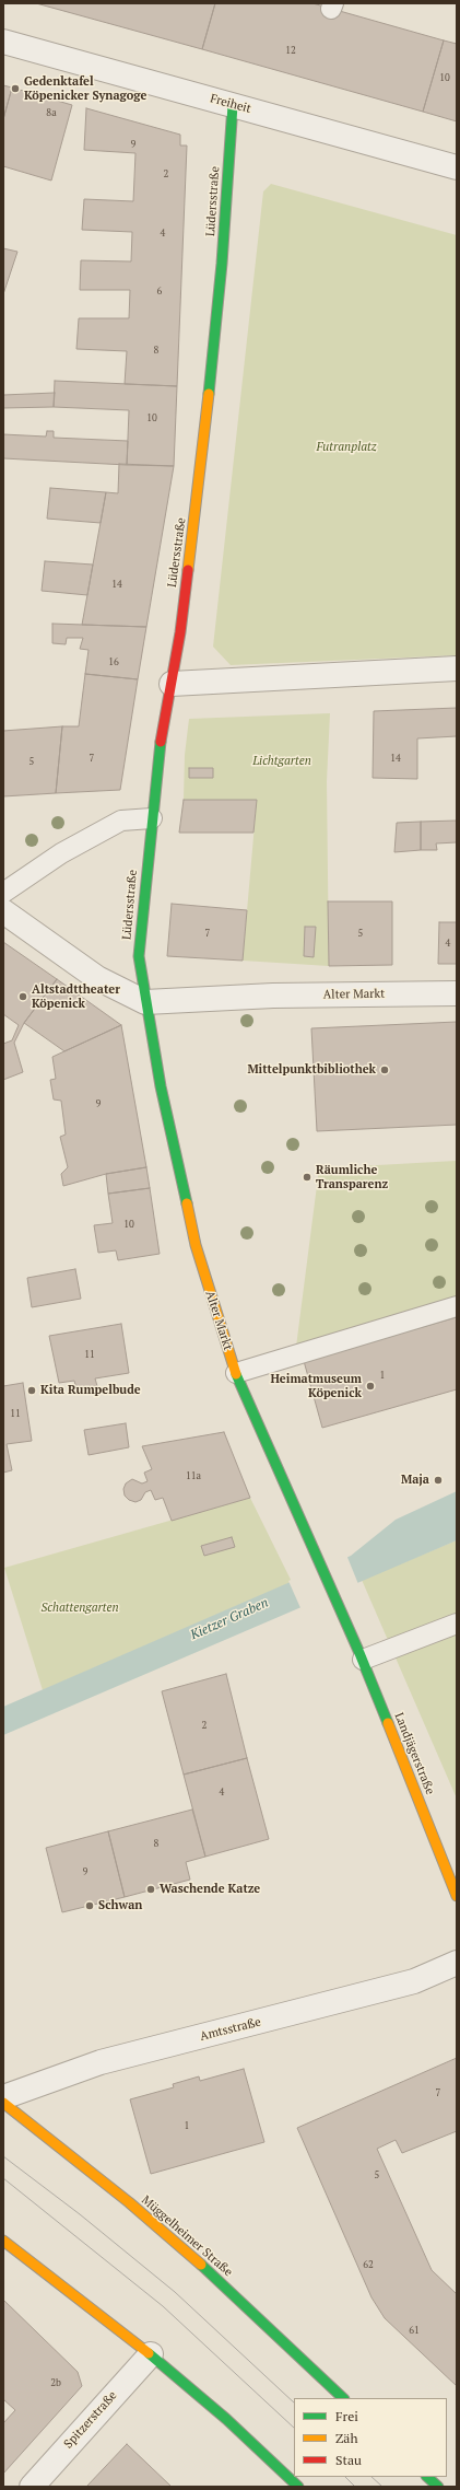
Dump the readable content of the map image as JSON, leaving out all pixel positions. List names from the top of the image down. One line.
{"streets":{"street":["Freiheit","Lüdersstraße","Alter Markt","Landjägerstraße","Amtsstraße","Müggelheimer Straße","Spitzerstraße"]},"crossings":[["Freiheit","Lüdersstraße"],["Lüdersstraße","Alter Markt"],["Alter Markt","Landjägerstraße"]],"water":["Kietzer Graben"],"parks":["Futranplatz","Lichtgarten","Schattengarten"],"places":["Gedenktafel Köpenicker Synagoge","Altstadttheater Köpenick","Mittelpunktbibliothek","Räumliche Transparenz","Heimatmuseum Köpenick","Kita Rumpelbude","Maja","Waschende Katze","Schwan"],"house_numbers":["12","10","8a","9","2","4","6","8","10","14","16","7","14","5","7","5","4","9","10","11","1","11","11a","2","4","8","9","7","1","5","62","61","2b"],"legend":["Frei","Zäh","Stau"]}
